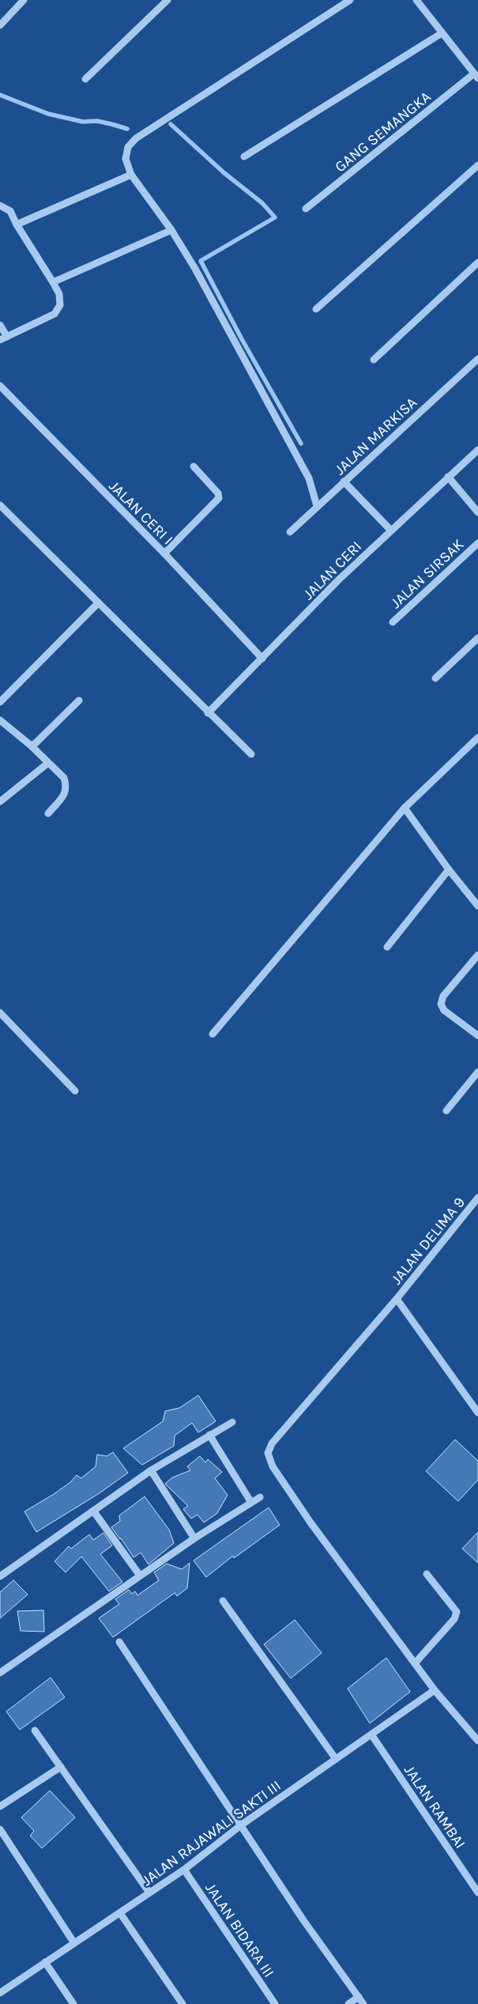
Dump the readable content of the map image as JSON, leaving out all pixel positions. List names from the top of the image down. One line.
{"streets":{"street":["GANG SEMANGKA","JALAN MARKISA","JALAN CERI I","JALAN CERI","JALAN SIRSAK","JALAN DELIMA 9","JALAN RAMBAI","JALAN RAJAWALI SAKTI III","JALAN BIDARA III"]},"crossings":[["JALAN CERI I","JALAN CERI"],["JALAN DELIMA 9","JALAN RAJAWALI SAKTI III"],["JALAN RAMBAI","JALAN RAJAWALI SAKTI III"],["JALAN RAJAWALI SAKTI III","JALAN BIDARA III"]]}
